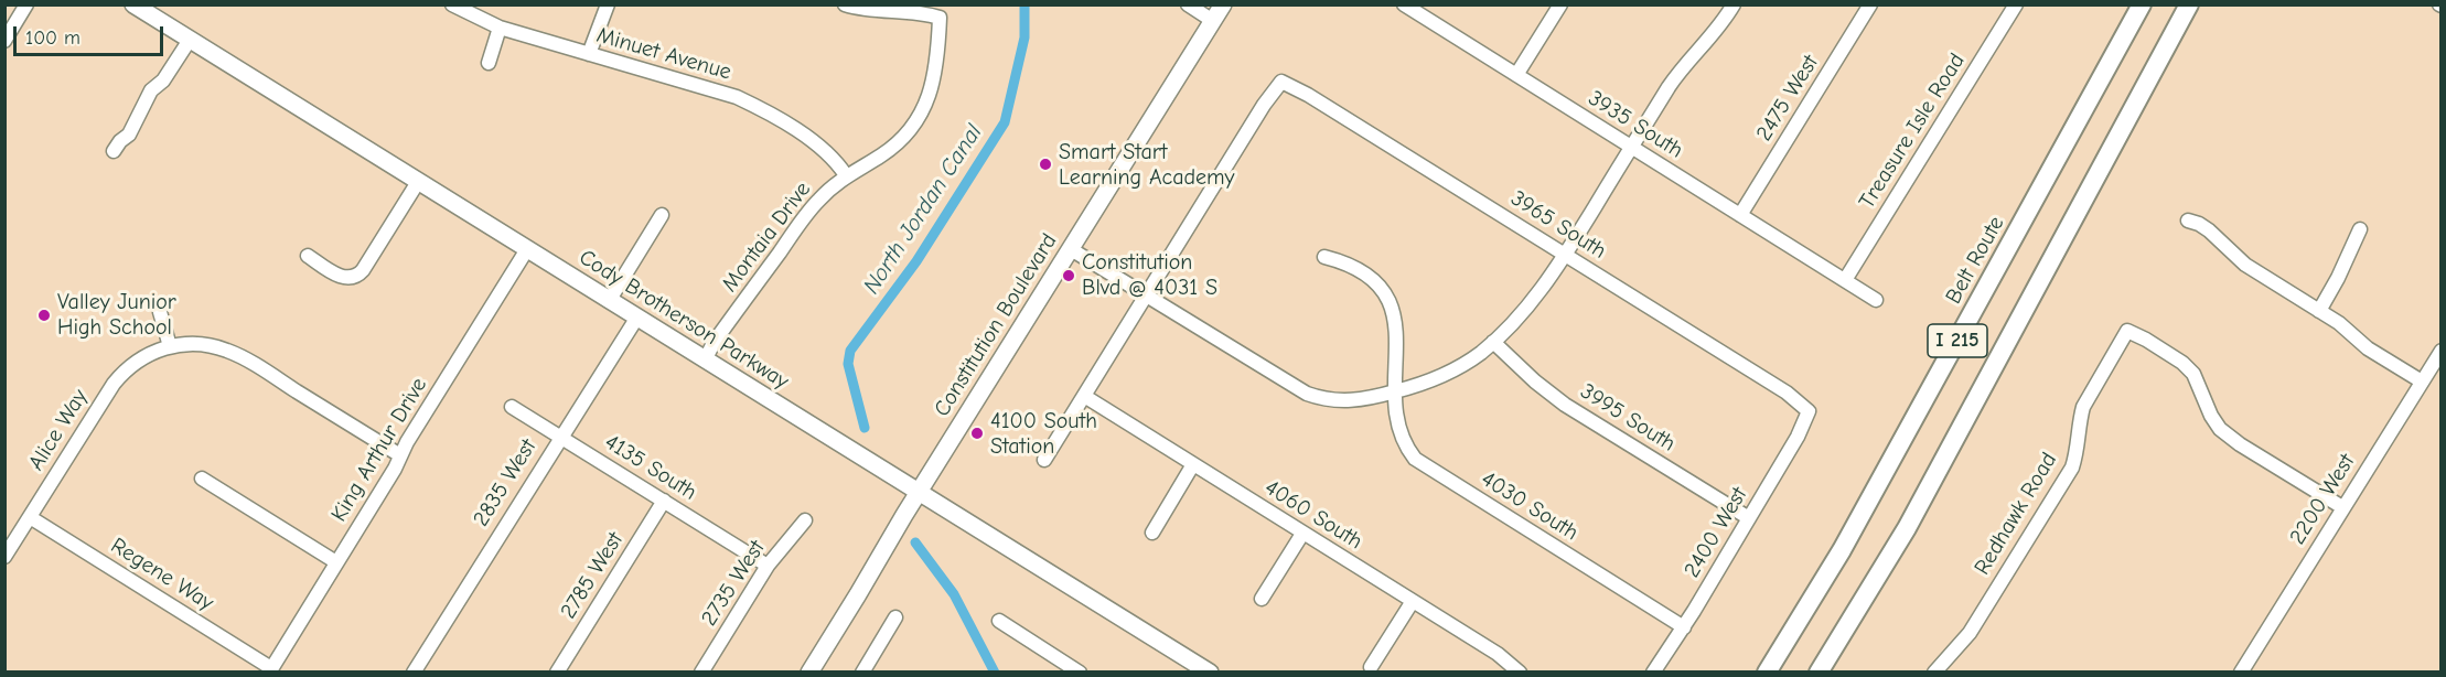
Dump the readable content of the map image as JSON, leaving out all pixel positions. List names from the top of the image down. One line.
{"streets":{"highway":["Belt Route","I 215"],"main road":["Cody Brotherson Parkway","Constitution Boulevard"],"street":["Minuet Avenue","2475 West","3935 South","Treasure Isle Road","3965 South","Montaia Drive","3995 South","Alice Way","King Arthur Drive","4135 South","2835 West","2200 West","4030 South","Redhawk Road","4060 South","2400 West","Regene Way","2785 West","2735 West"]},"crossings":[["Minuet Avenue","Montaia Drive"],["2475 West","3935 South"],["3935 South","Treasure Isle Road"],["3965 South","2400 West"],["Montaia Drive","Cody Brotherson Parkway"],["Cody Brotherson Parkway","Constitution Boulevard"],["Cody Brotherson Parkway","King Arthur Drive"],["Cody Brotherson Parkway","2835 West"],["3995 South","2400 West"],["Alice Way","King Arthur Drive"],["Alice Way","Regene Way"],["King Arthur Drive","Regene Way"],["4135 South","2835 West"],["4135 South","2785 West"],["4135 South","2735 West"],["2200 West","Redhawk Road"],["4030 South","2400 West"]],"water":["North Jordan Canal"],"places":["Smart Start Learning Academy","Constitution Blvd @ 4031 S","Valley Junior High School","4100 South Station"],"scale_bar":"100 m"}
